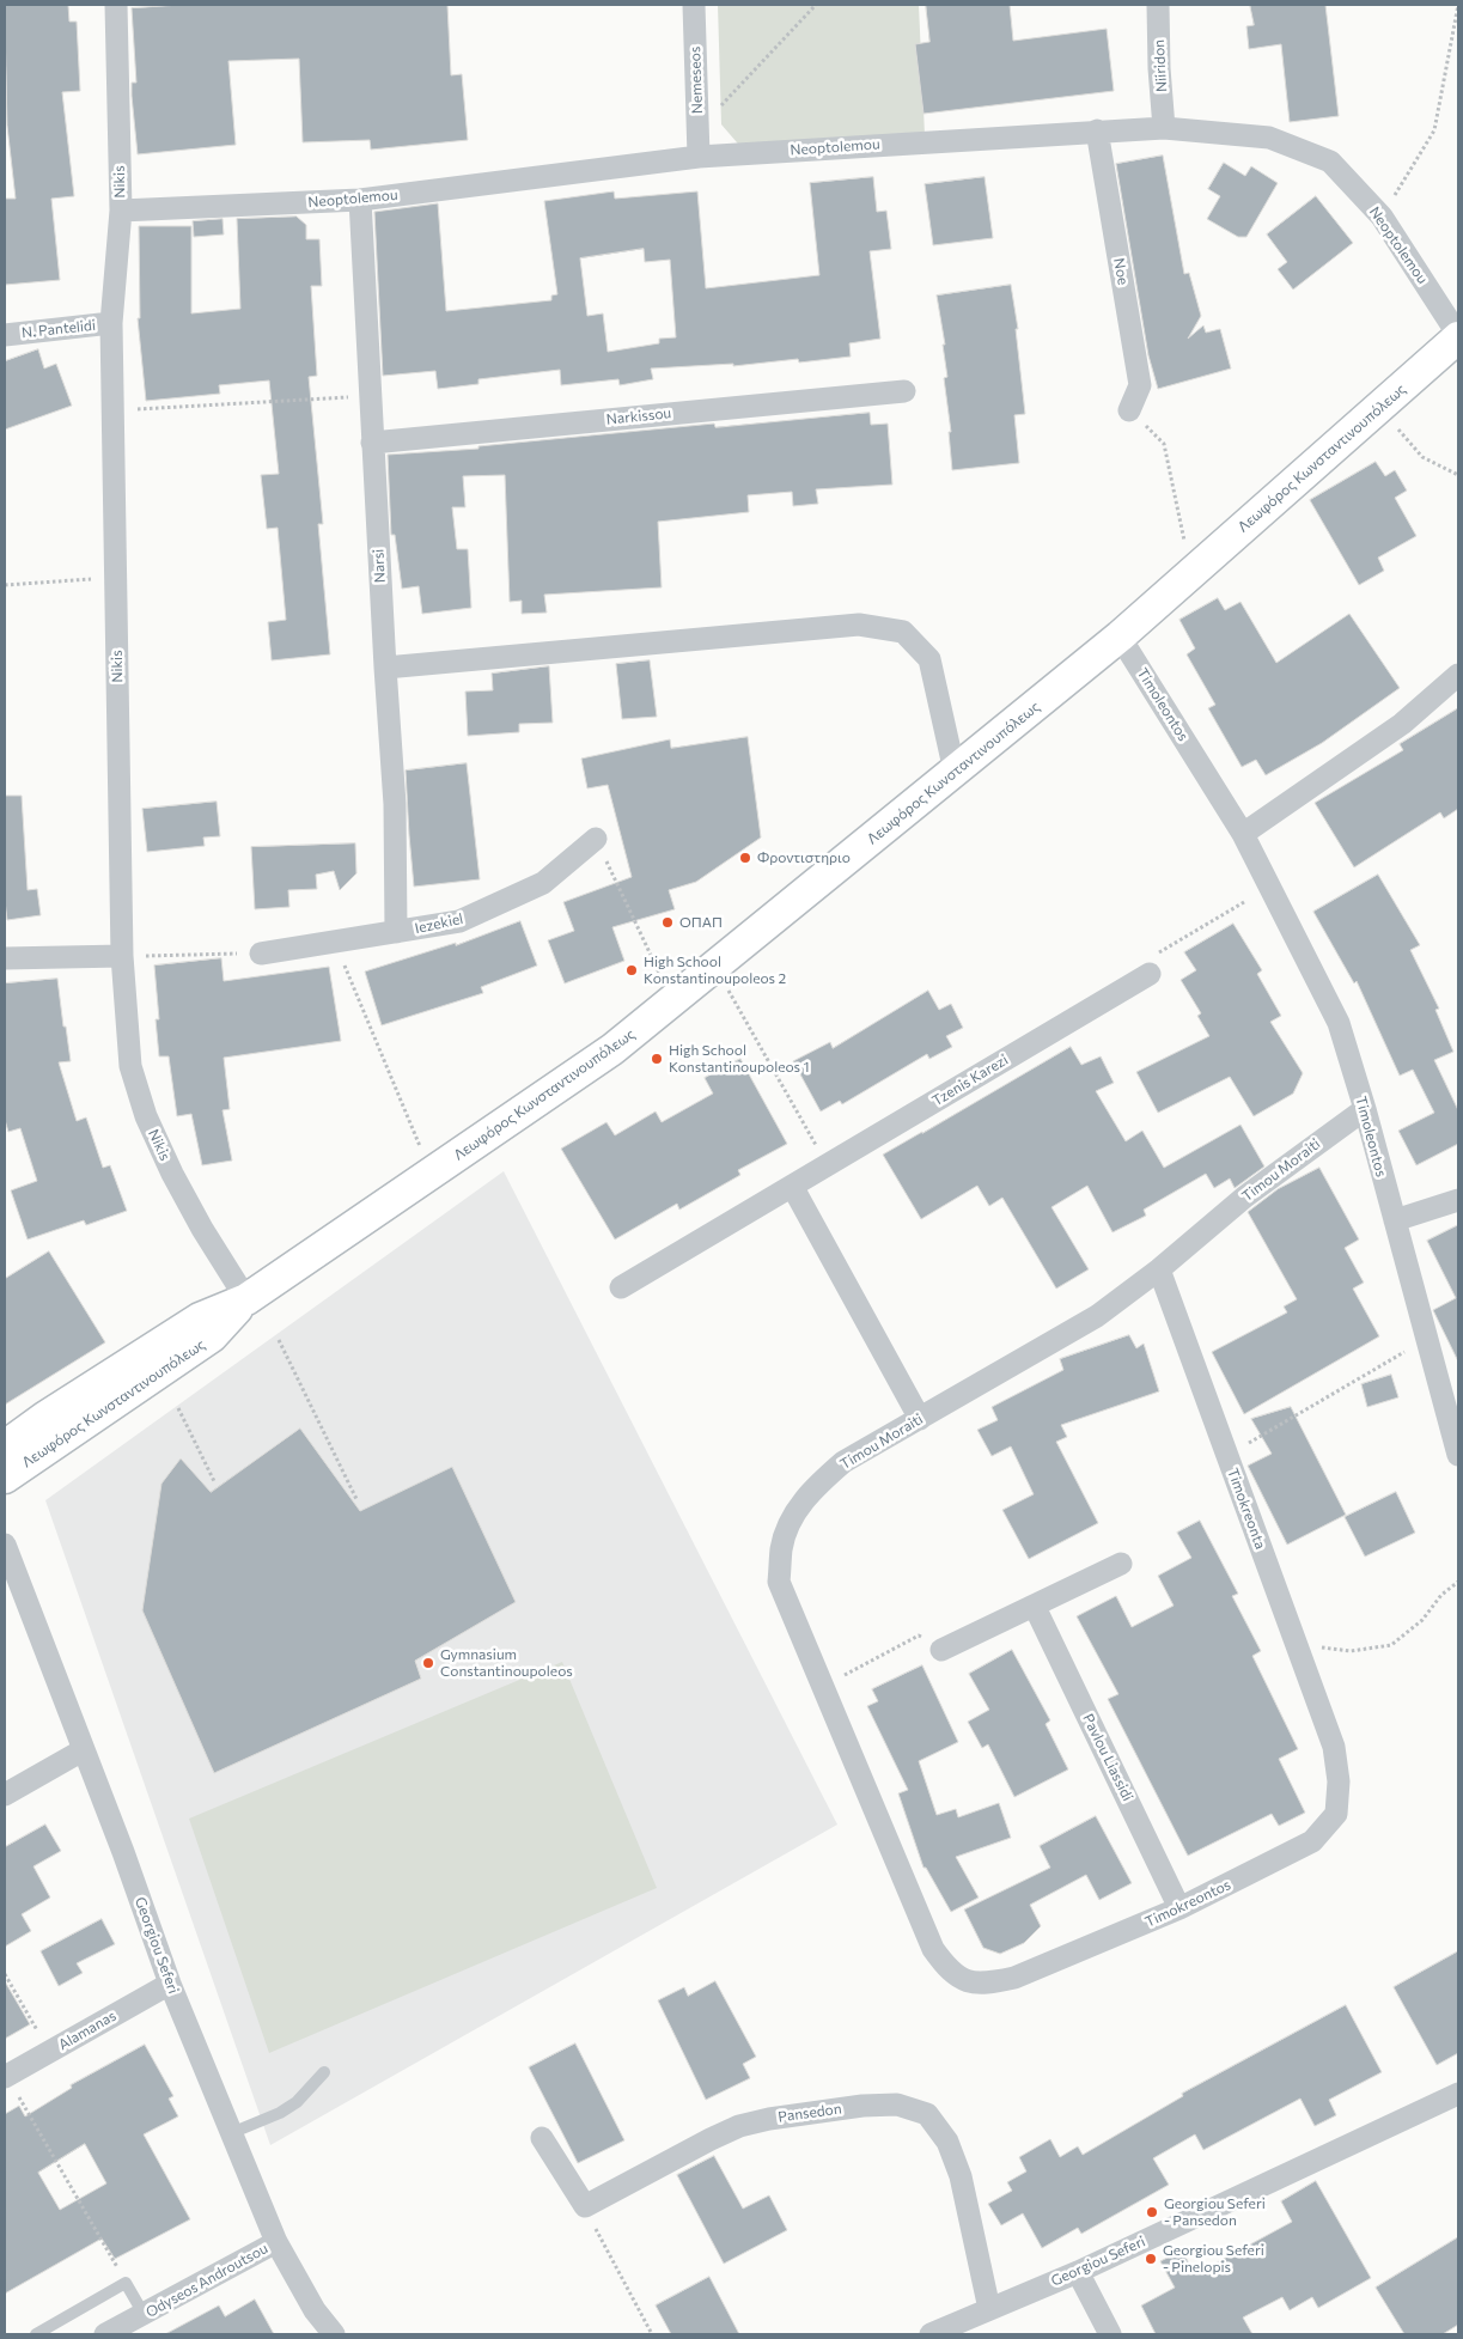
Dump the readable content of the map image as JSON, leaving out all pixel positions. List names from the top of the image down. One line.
{"streets":{"street":["Niiridon","Nemeseos","Neoptolemou","Nikis","Noe","N. Pantelidi","Narkissou","Λεωφόρος Κωνσταντινουπόλεως","Narsi","Timoleontos","Iezekiel","Tzenis Karezi","Timou Moraiti","Timokreonta","Pavlou Liassidi","Timokreontos","Georgiou Seferi","Alamanas","Pansedon","Odyseos Androutsou"]},"crossings":[["Niiridon","Neoptolemou"],["Nemeseos","Neoptolemou"],["Neoptolemou","Nikis"],["Neoptolemou","Noe"],["Neoptolemou","Λεωφόρος Κωνσταντινουπόλεως"],["Neoptolemou","Narsi"],["Nikis","N. Pantelidi"],["Nikis","Λεωφόρος Κωνσταντινουπόλεως"],["Narkissou","Narsi"],["Λεωφόρος Κωνσταντινουπόλεως","Timoleontos"],["Narsi","Iezekiel"],["Timoleontos","Timou Moraiti"],["Timou Moraiti","Timokreonta"],["Timou Moraiti","Timokreontos"],["Timokreonta","Timokreontos"],["Pavlou Liassidi","Timokreontos"],["Georgiou Seferi","Alamanas"],["Georgiou Seferi","Pansedon"],["Georgiou Seferi","Odyseos Androutsou"]],"places":["Φροντιστηριο","ΟΠΑΠ","High School Konstantinoupoleos 2","High School Konstantinoupoleos 1","Gymnasium Constantinoupoleos","Georgiou Seferi - Pansedon","Georgiou Seferi - Pinelopis"]}
